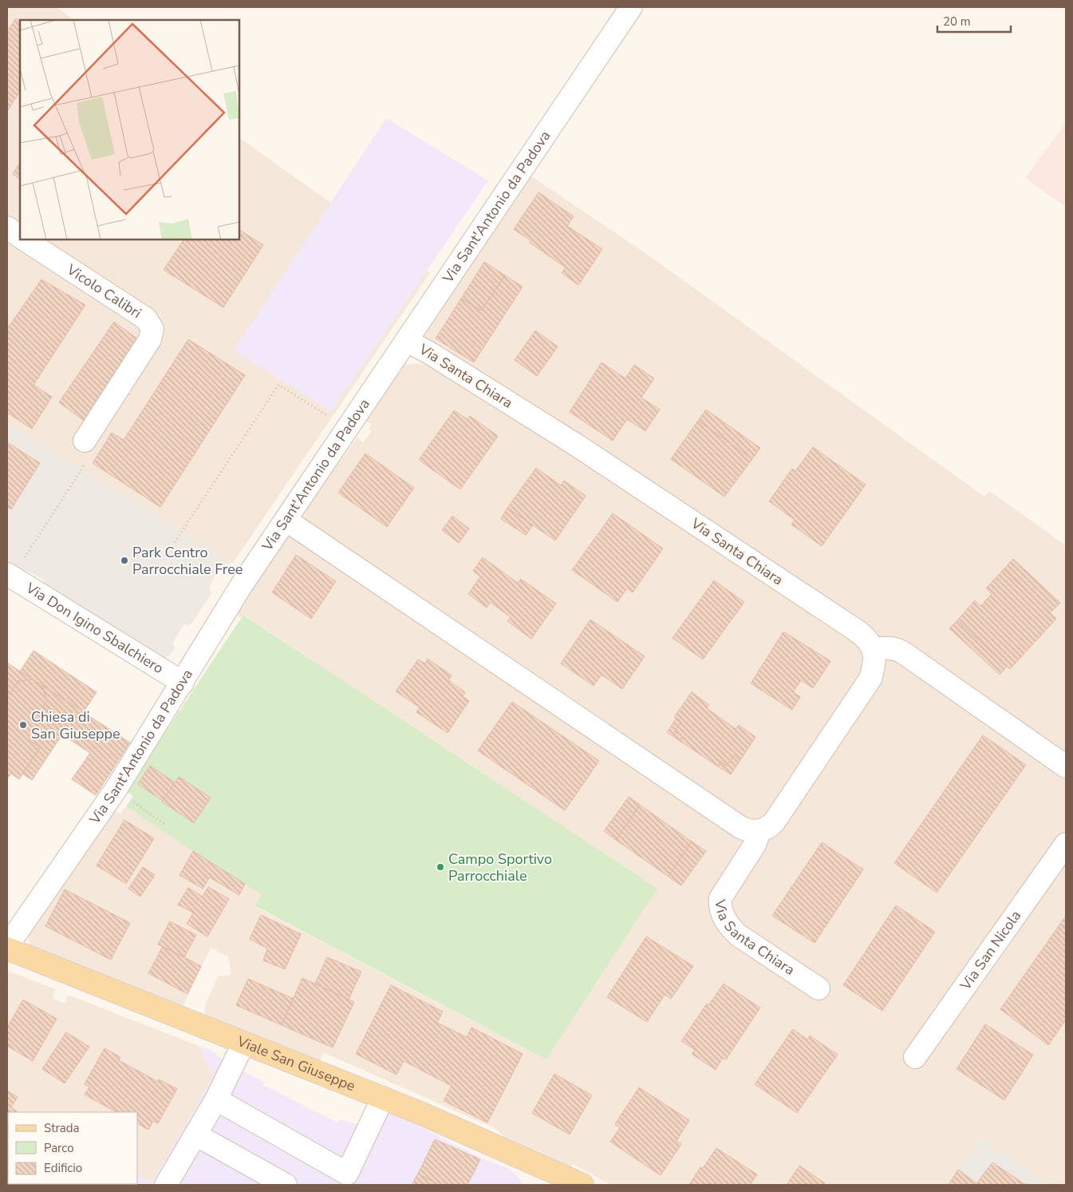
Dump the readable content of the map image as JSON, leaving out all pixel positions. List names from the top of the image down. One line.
{"streets":{"main road":["Viale San Giuseppe"],"street":["Via Sant'Antonio da Padova","Vicolo Calibri","Via Santa Chiara","Via Don Igino Sbalchiero","Via San Nicola"]},"crossings":[["Via Sant'Antonio da Padova","Via Santa Chiara"],["Via Sant'Antonio da Padova","Via Don Igino Sbalchiero"],["Via Sant'Antonio da Padova","Viale San Giuseppe"]],"places":["Park Centro Parrocchiale Free","Chiesa di San Giuseppe","Campo Sportivo Parrocchiale"],"legend":["Strada","Parco","Edificio"],"scale_bar":"20 m"}
